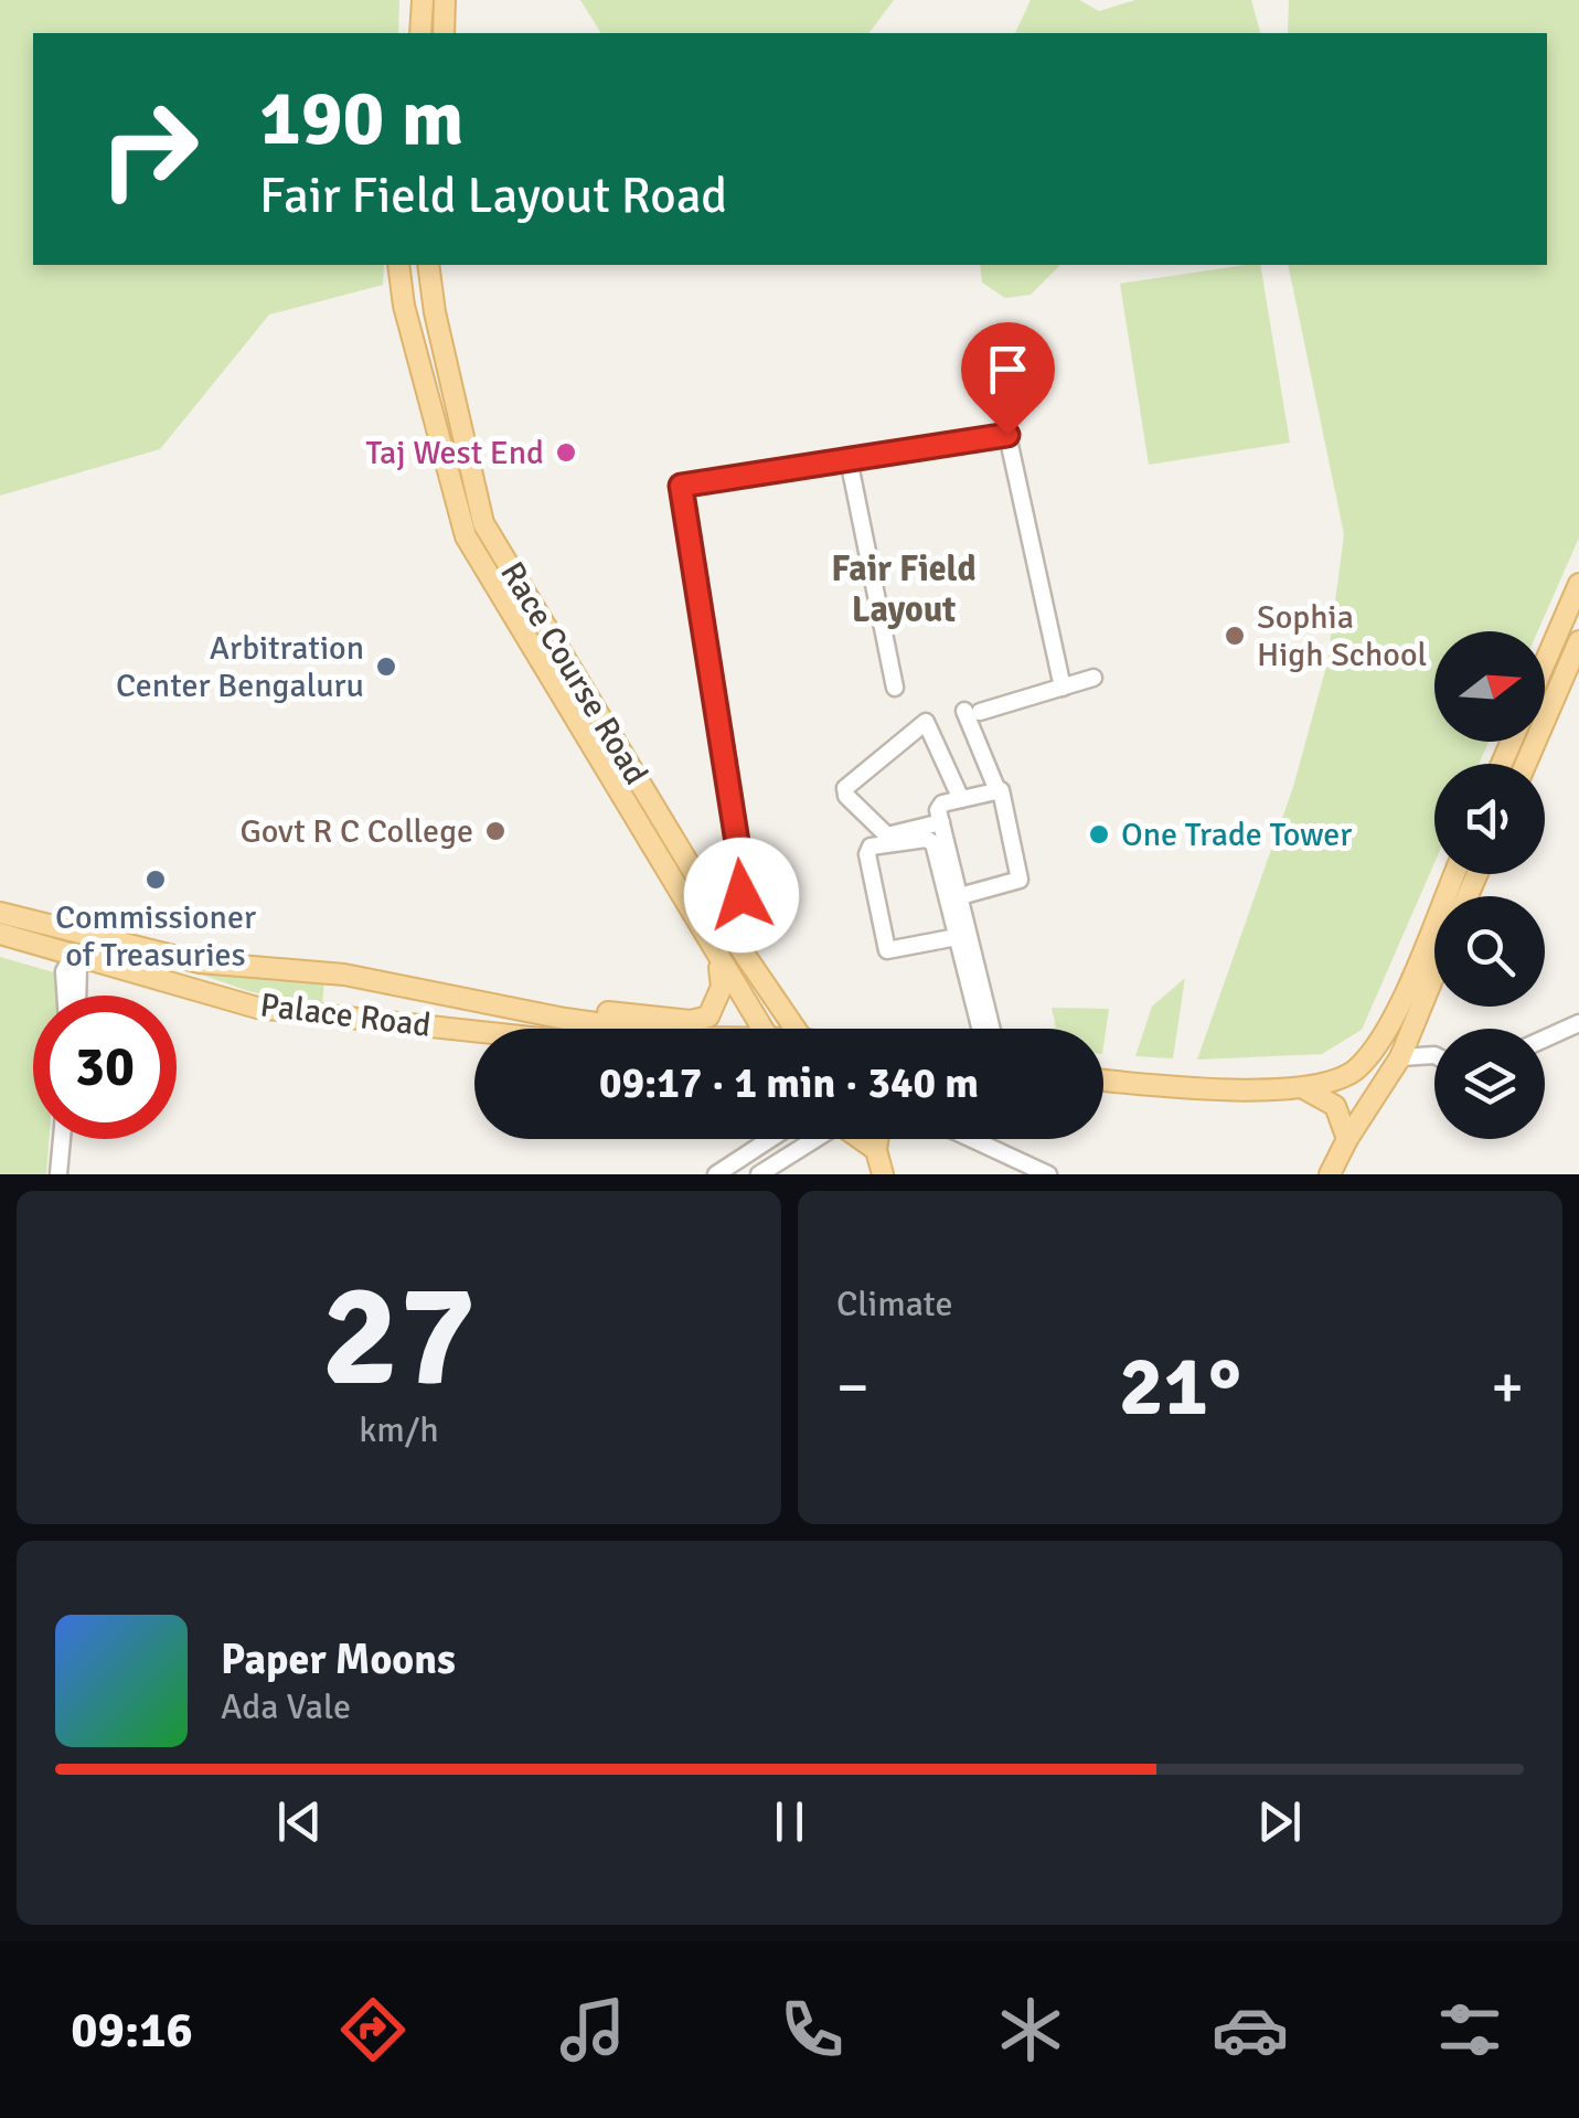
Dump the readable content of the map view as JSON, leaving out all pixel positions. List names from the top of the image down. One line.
{"streets":{"main road":["Race Course Road","Palace Road"]},"crossings":[["Race Course Road","Palace Road"]],"districts":["Fair Field Layout"],"places":["Taj West End","Sophia High School","Arbitration Center Bengaluru","Govt R C College","One Trade Tower","Commissioner of Treasuries"],"north":"right","page":{"turn":["190 m","Fair Field Layout Road"],"limit":"30","trip":"09:17 · 1 min · 340 m","tile":[["27","km/h"],"Climate"],"heat":["−","21°","+"],"song":["Paper Moons","Ada Vale"],"tabs":"09:16"}}
